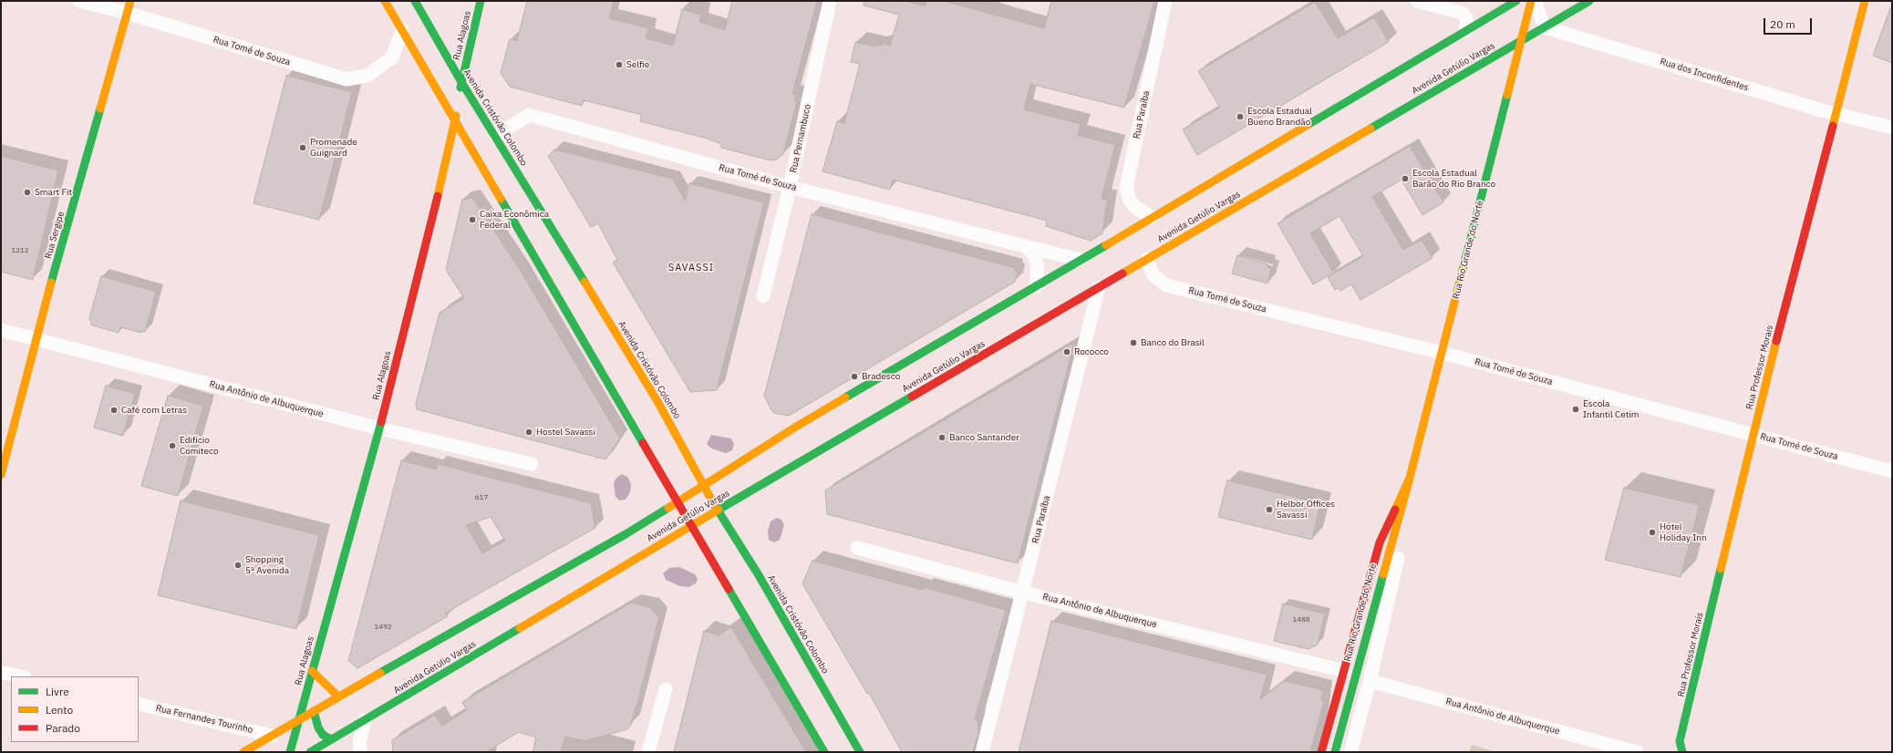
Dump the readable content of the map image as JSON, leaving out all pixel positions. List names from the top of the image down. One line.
{"streets":{"main road":["Rua Alagoas","Avenida Getúlio Vargas","Avenida Cristóvão Colombo","Rua Sergipe","Rua Rio Grande do Norte","Rua Professor Morais"],"street":["Rua Tomé de Souza","Rua dos Inconfidentes","Rua Paraíba","Rua Pernambuco","Rua Antônio de Albuquerque","Rua Fernandes Tourinho"]},"crossings":[["Rua Alagoas","Avenida Getúlio Vargas"],["Rua Alagoas","Avenida Cristóvão Colombo"],["Rua Alagoas","Rua Antônio de Albuquerque"],["Rua Tomé de Souza","Avenida Getúlio Vargas"],["Rua Tomé de Souza","Avenida Cristóvão Colombo"],["Rua Tomé de Souza","Rua Pernambuco"],["Rua Tomé de Souza","Rua Sergipe"],["Rua Tomé de Souza","Rua Rio Grande do Norte"],["Rua Tomé de Souza","Rua Professor Morais"],["Avenida Getúlio Vargas","Rua dos Inconfidentes"],["Avenida Getúlio Vargas","Rua Paraíba"],["Avenida Getúlio Vargas","Avenida Cristóvão Colombo"],["Avenida Getúlio Vargas","Rua Rio Grande do Norte"],["Avenida Getúlio Vargas","Rua Fernandes Tourinho"],["Rua dos Inconfidentes","Rua Professor Morais"],["Rua Paraíba","Rua Antônio de Albuquerque"],["Rua Sergipe","Rua Antônio de Albuquerque"],["Rua Rio Grande do Norte","Rua Antônio de Albuquerque"]],"districts":["SAVASSI"],"places":["Selfie","Escola Estadual Bueno Brandão","Promenade Guignard","Escola Estadual Barão do Rio Branco","Smart Fit","Caixa Econômica Federal","Banco do Brasil","Rococco","Bradesco","Escola Infantil Cetim","Café com Letras","Hostel Savassi","Banco Santander","Edifício Comiteco","Helbor Offices Savassi","Hotel Holiday Inn","Shopping 5ª Avenida"],"house_numbers":["1212","617","1488","1492"],"legend":["Livre","Lento","Parado"],"scale_bar":"20 m"}
